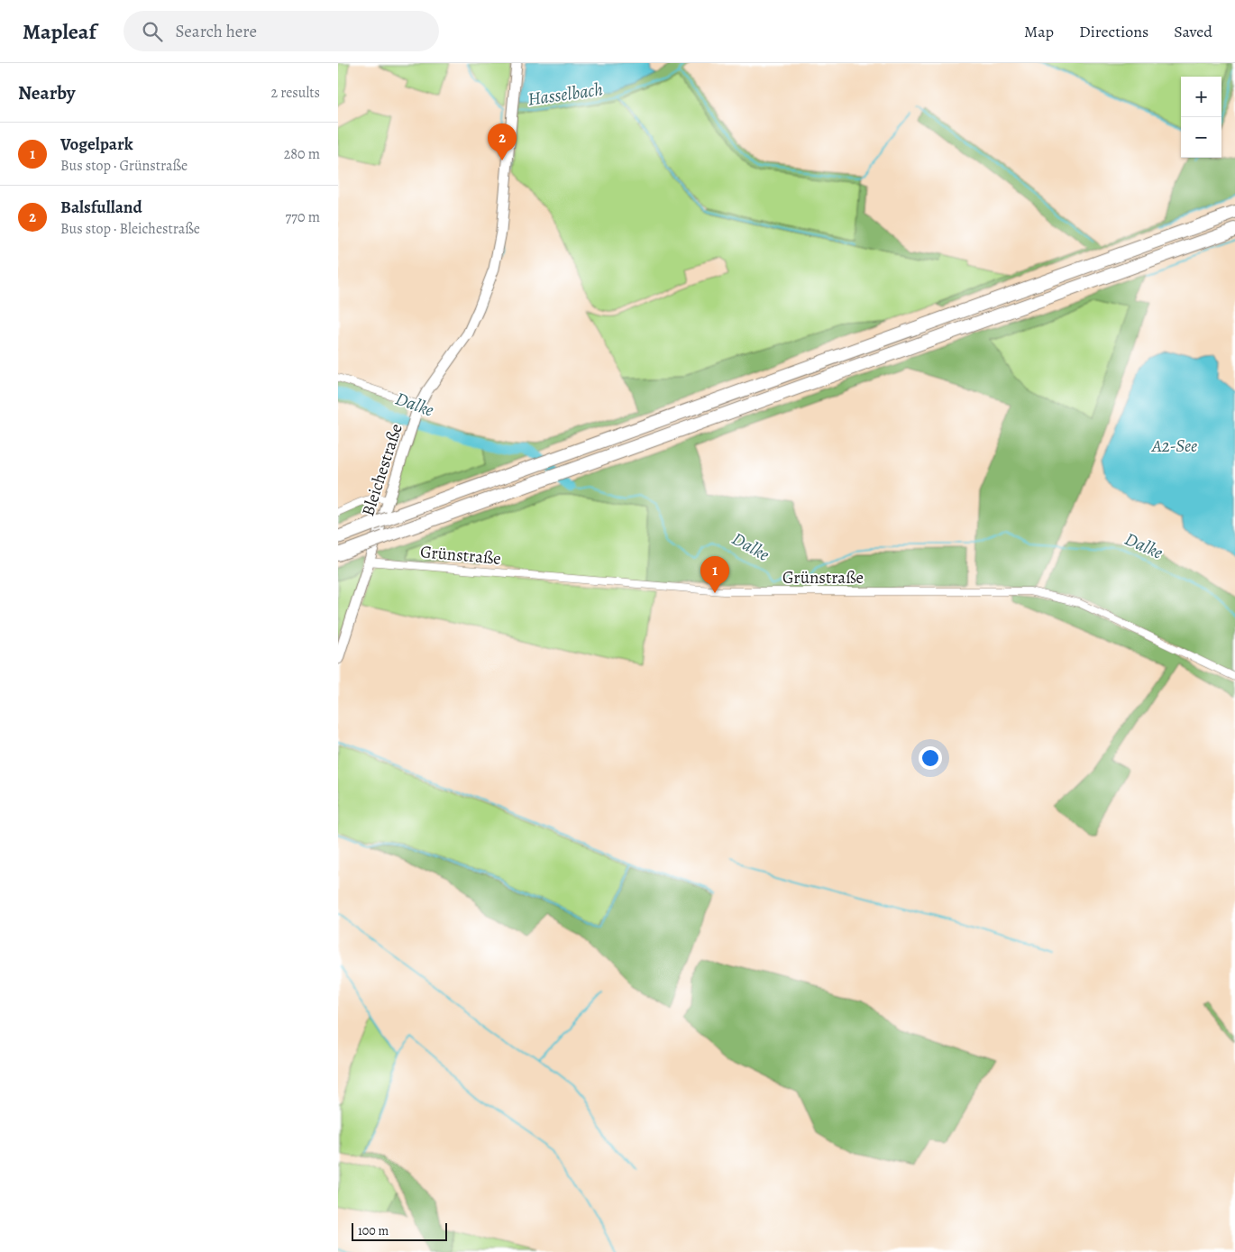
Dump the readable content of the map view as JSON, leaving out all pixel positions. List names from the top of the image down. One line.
{"streets":{"street":["Bleichestraße","Grünstraße"]},"crossings":[["Bleichestraße","Grünstraße"]],"water":["Hasselbach","Dalke","A2-See"],"scale_bar":"100 m","page":{"header":"Mapleaf","search":"Search here","nav":["Map","Directions","Saved"],"heading":["Nearby","2 results"],"map_buttons":["+","−"],"list":[{"mark":"1","name":"Vogelpark","note":"Bus stop · Grünstraße","value":"280 m"},{"mark":"2","name":"Balsfulland","note":"Bus stop · Bleichestraße","value":"770 m"}],"pins":["2","1"],"scale":"100 m"}}
